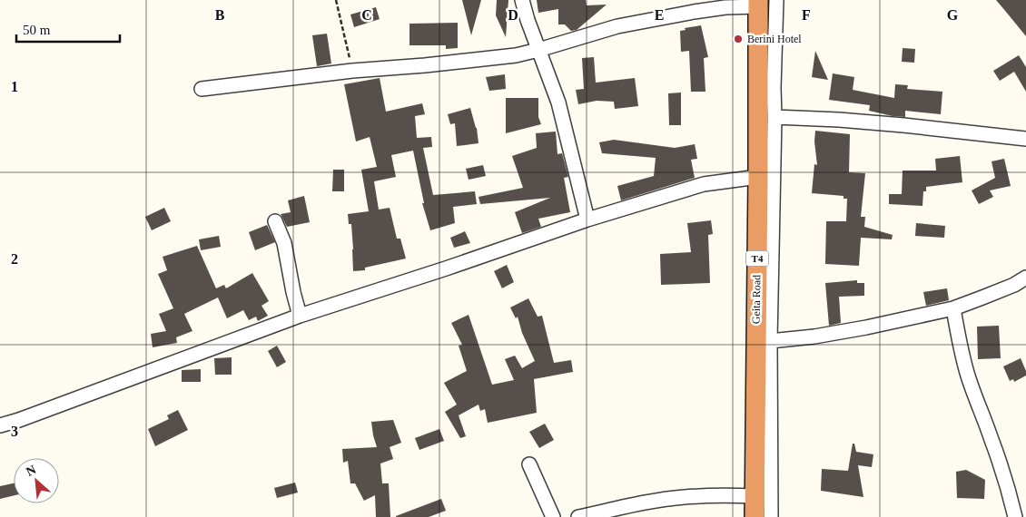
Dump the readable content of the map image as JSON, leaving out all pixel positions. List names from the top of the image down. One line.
{"streets":{"highway":["T4","Geita Road"]},"places":["Berini Hotel"],"scale_bar":"50 m","north":"top left","grid":{"columns":["B","C","D","E","F","G"],"rows":["1","2","3"]}}
